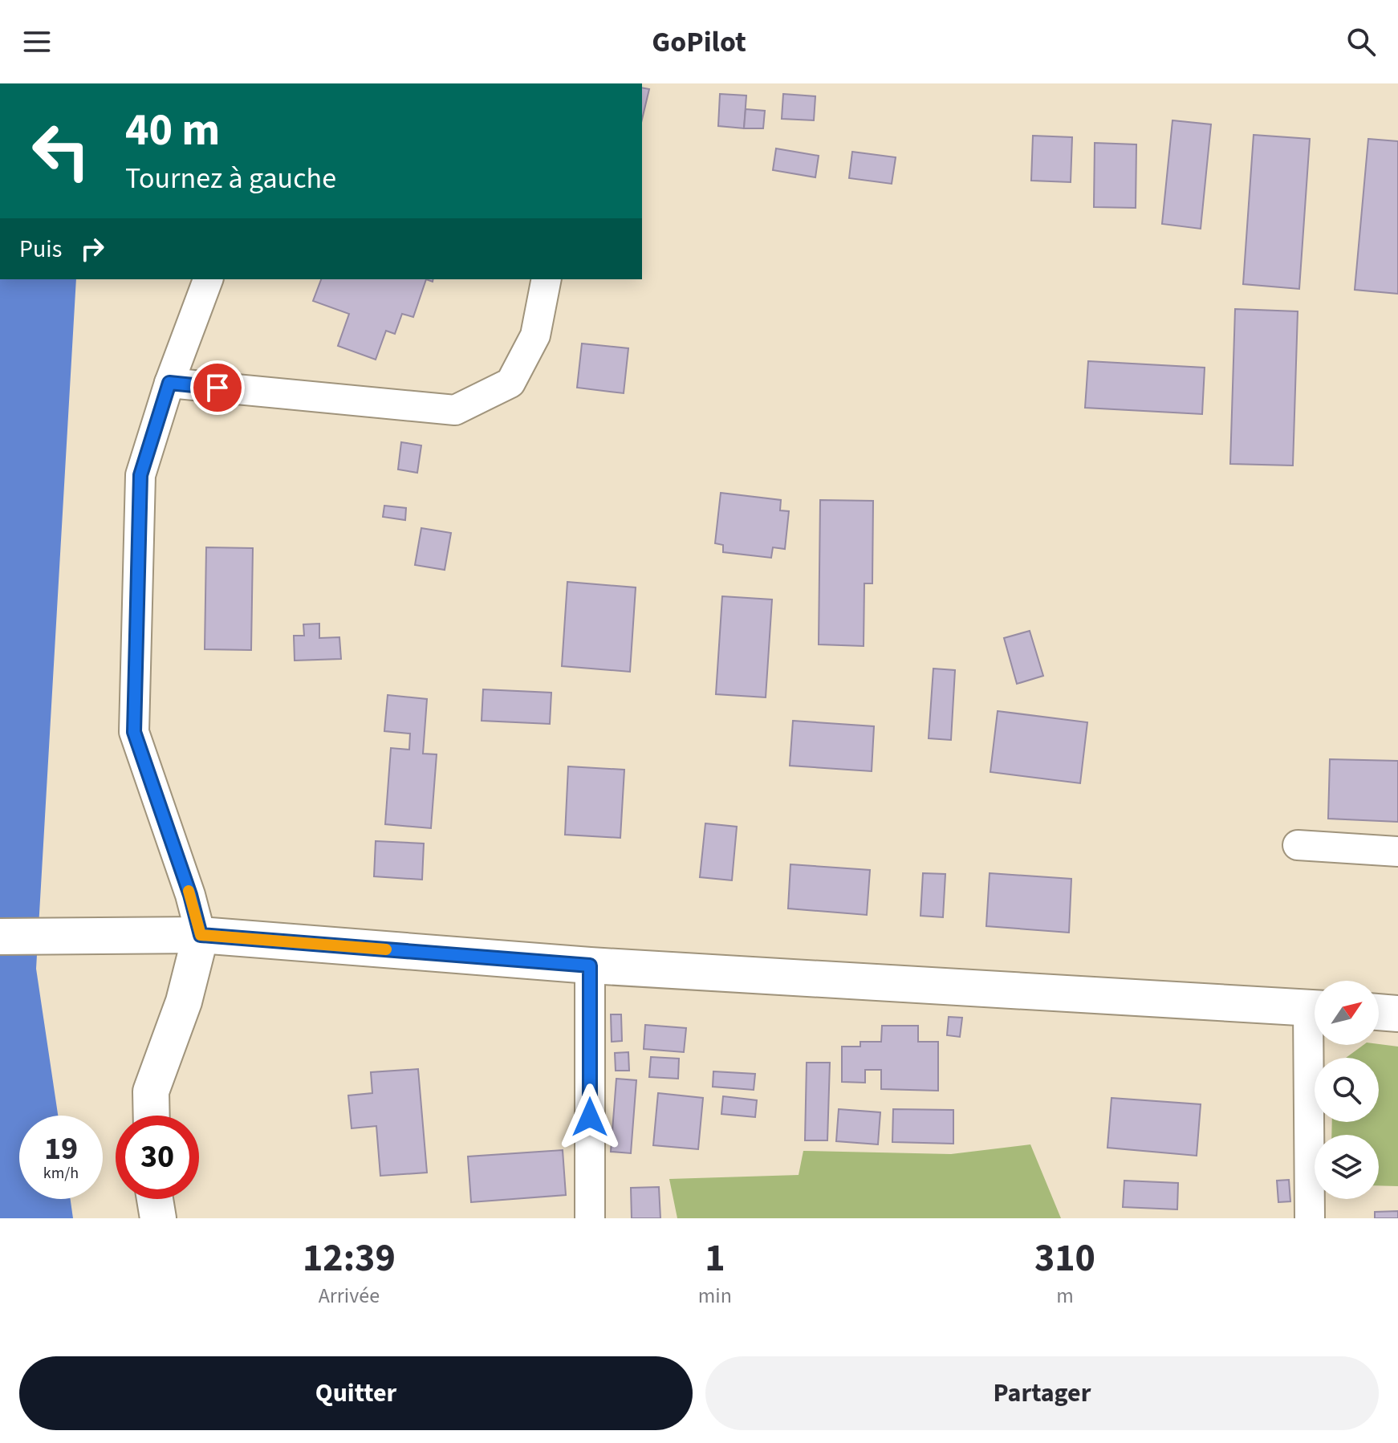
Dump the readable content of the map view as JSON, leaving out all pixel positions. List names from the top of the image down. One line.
{"north":"top right","page":{"header":"GoPilot","turn":["40 m","Tournez à gauche"],"then":"Puis","speed":"19 km/h","limit":"30","eta":["12:39","Arrivée","1","min","310","m"],"buttons":["Quitter","Partager"]}}
